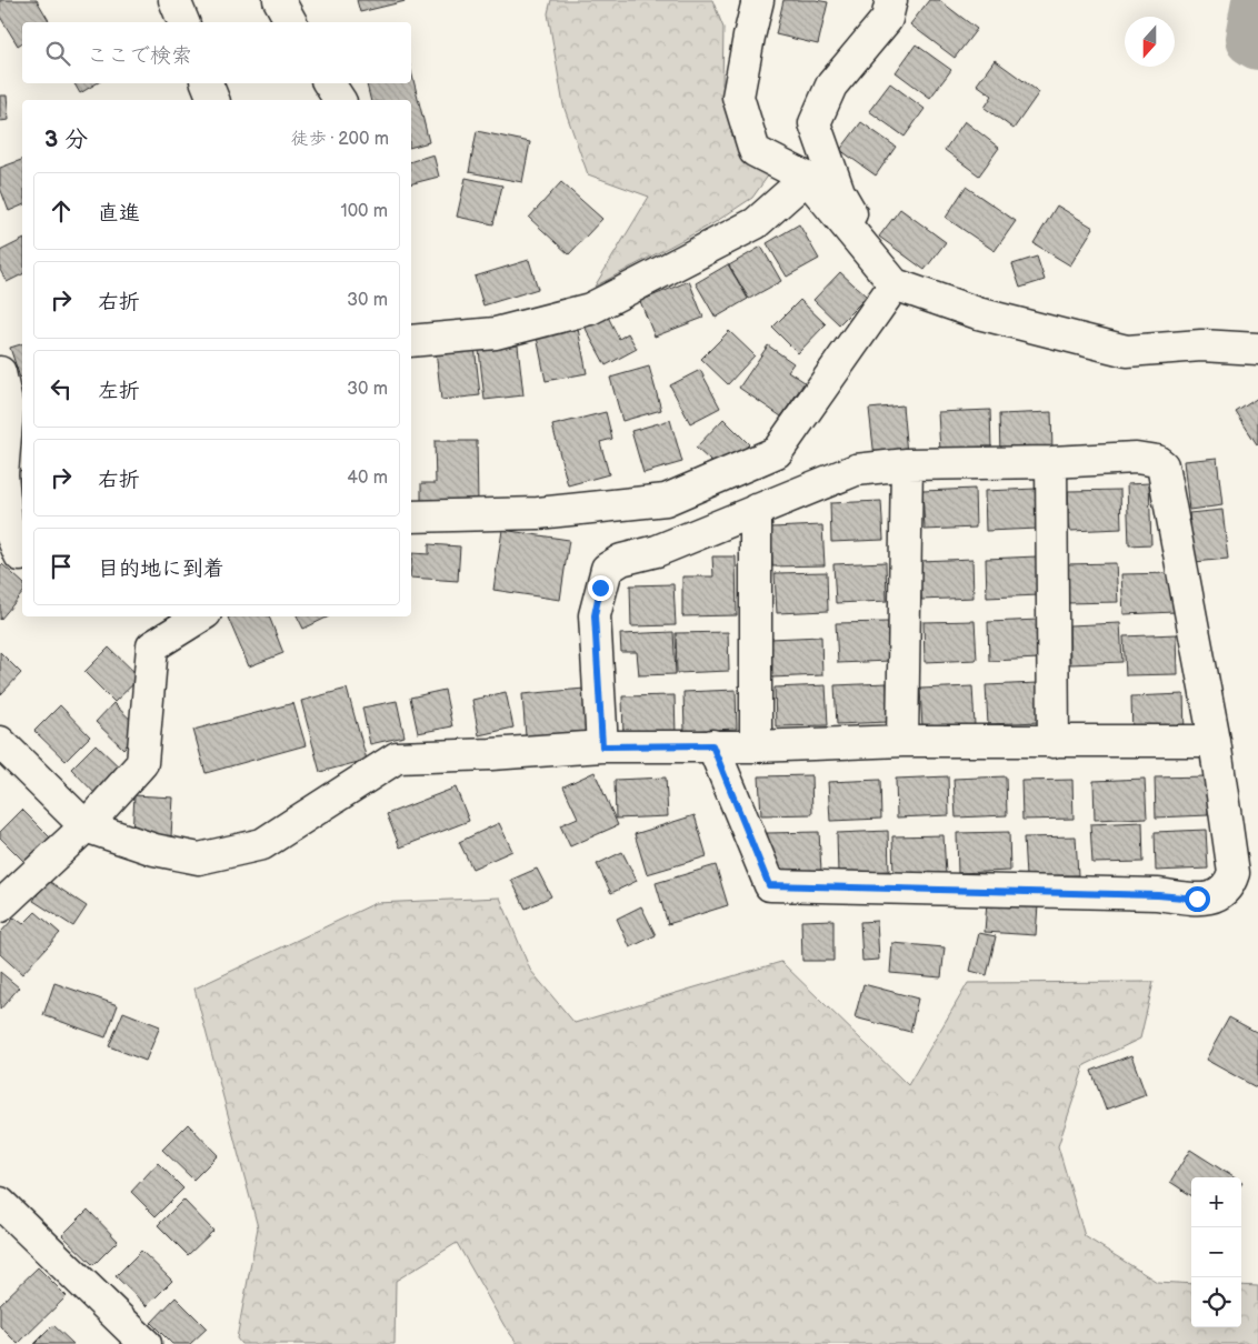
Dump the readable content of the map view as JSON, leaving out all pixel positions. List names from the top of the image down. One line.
{"north":"bottom","page":{"search":"ここで検索","heading":["3 分","徒歩 · 200 m"],"list":[["直進","100 m"],["右折","30 m"],["左折","30 m"],["右折","40 m"],"目的地に到着"],"map_buttons":["+","−"]}}
